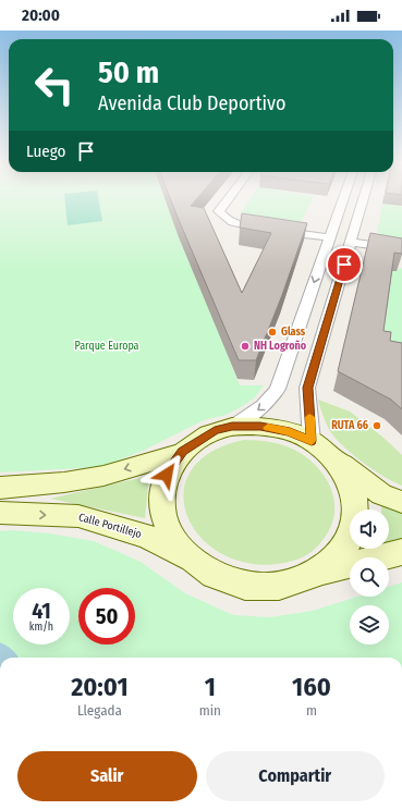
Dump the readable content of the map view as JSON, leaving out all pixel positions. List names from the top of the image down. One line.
{"streets":{"main road":["Calle Portillejo"]},"parks":["Parque Europa"],"places":["Glass","NH Logroño","RUTA 66"],"page":{"status":"20:00","turn":["50 m","Avenida Club Deportivo"],"then":"Luego","speed":"41 km/h","limit":"50","eta":["20:01","Llegada","1","min","160","m"],"buttons":["Salir","Compartir"]}}
